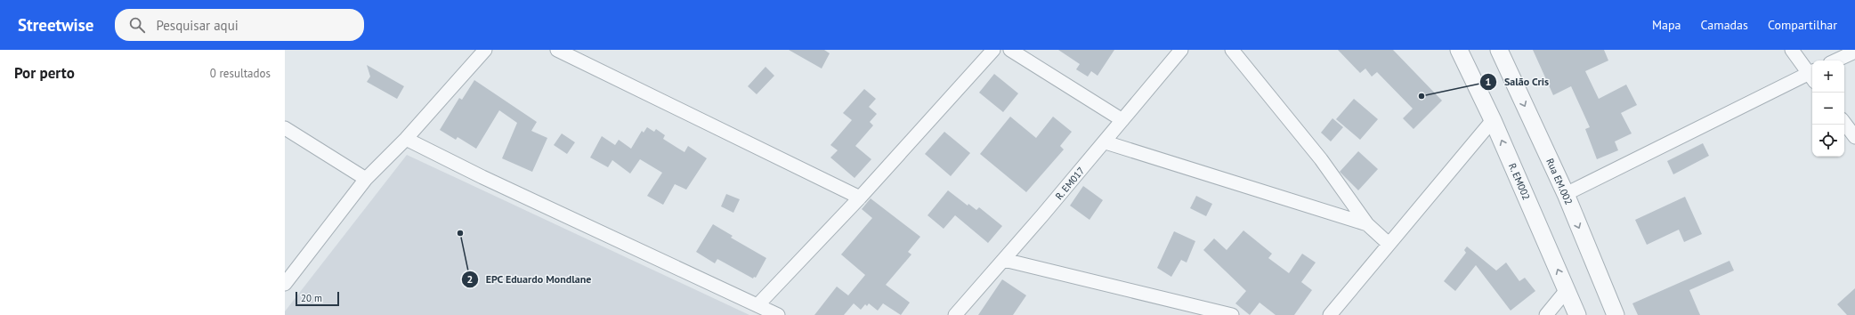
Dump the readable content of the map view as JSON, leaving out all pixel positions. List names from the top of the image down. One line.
{"streets":{"street":["R. EM002","Rua EM.002","R. EM017"]},"one_way":["R. EM002","Rua EM.002"],"places":["Salão Cris","EPC Eduardo Mondlane"],"scale_bar":"20 m","page":{"header":"Streetwise","search":"Pesquisar aqui","nav":["Mapa","Camadas","Compartilhar"],"heading":["Por perto","0 resultados"],"map_buttons":["+","−"],"scale":"20 m"}}
